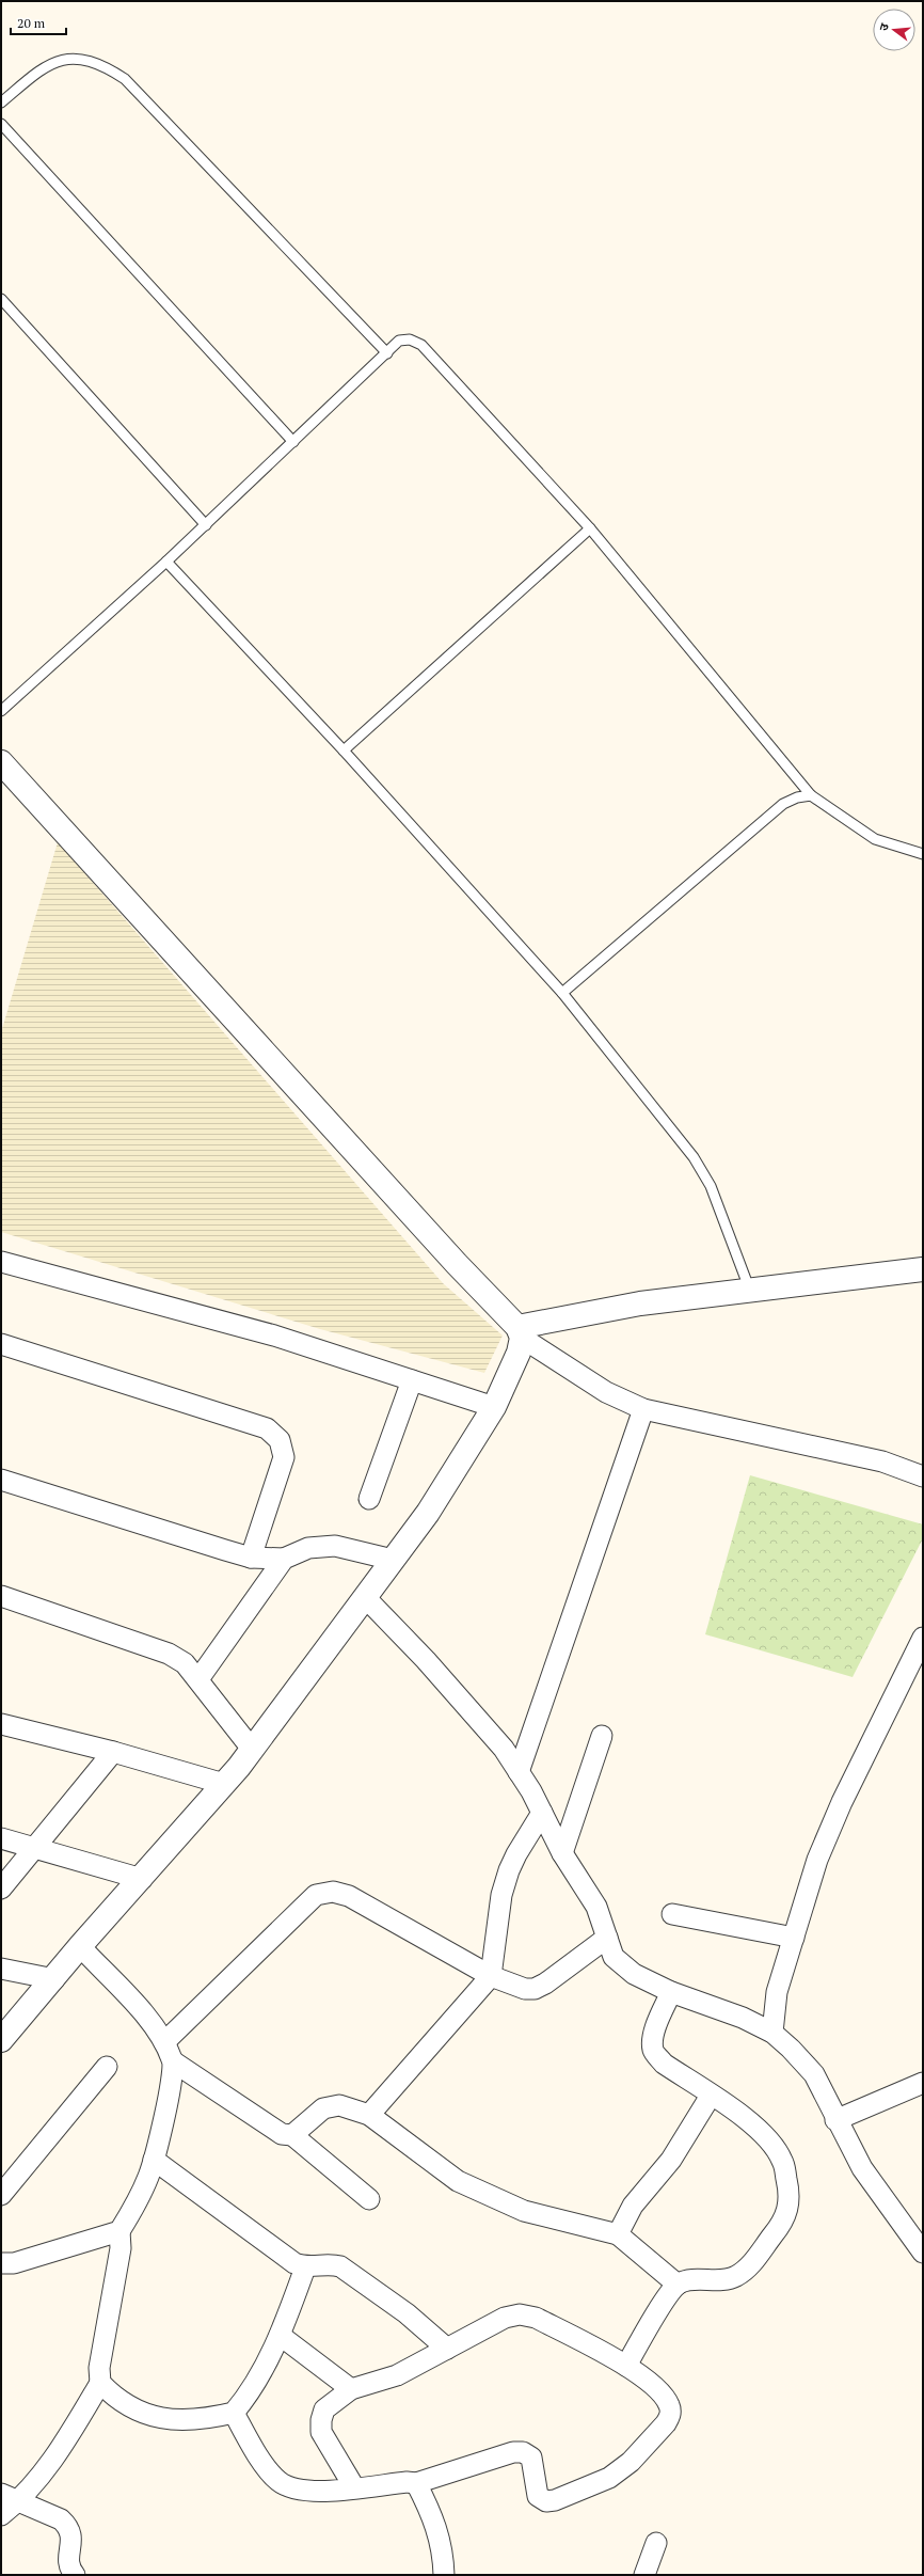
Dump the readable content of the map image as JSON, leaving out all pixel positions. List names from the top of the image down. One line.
{"scale_bar":"20 m","north":"left"}
